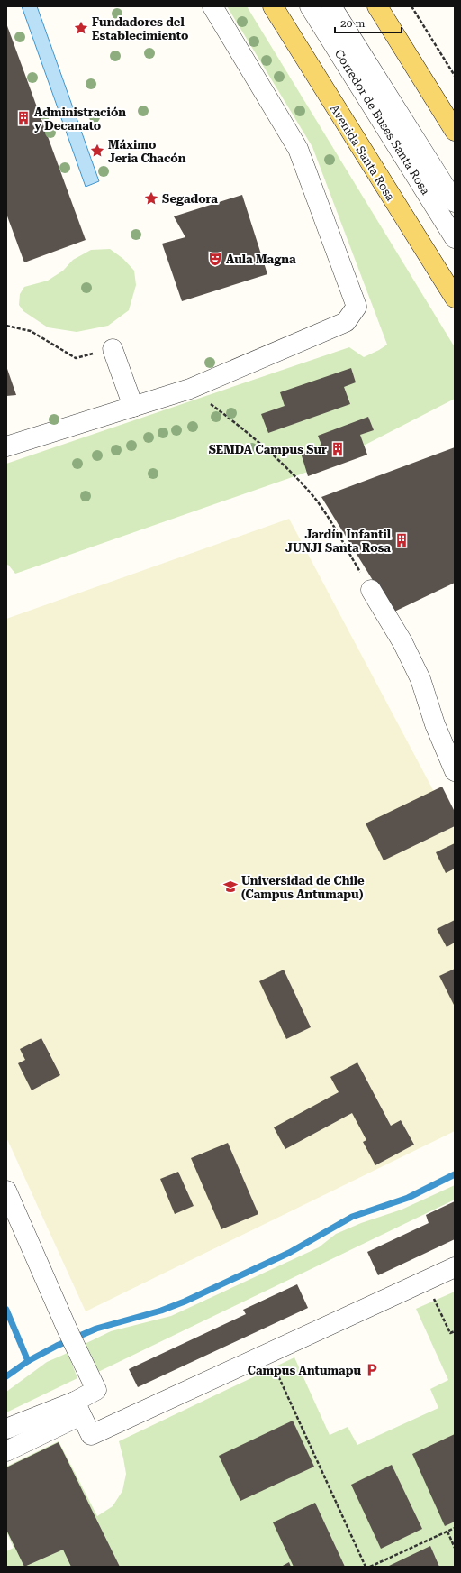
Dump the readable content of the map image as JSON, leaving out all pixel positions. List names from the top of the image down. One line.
{"streets":{"main road":["Avenida Santa Rosa"],"lane":["Corredor de Buses Santa Rosa"]},"places":{"place":["Fundadores del Establecimiento","Máximo Jeria Chacón","Segadora"],"building":["Administración y Decanato","SEMDA Campus Sur","Jardín Infantil JUNJI Santa Rosa"],"theatre":["Aula Magna"],"school or university":["Universidad de Chile (Campus Antumapu)"],"parking":["Campus Antumapu"]},"scale_bar":"20 m"}
